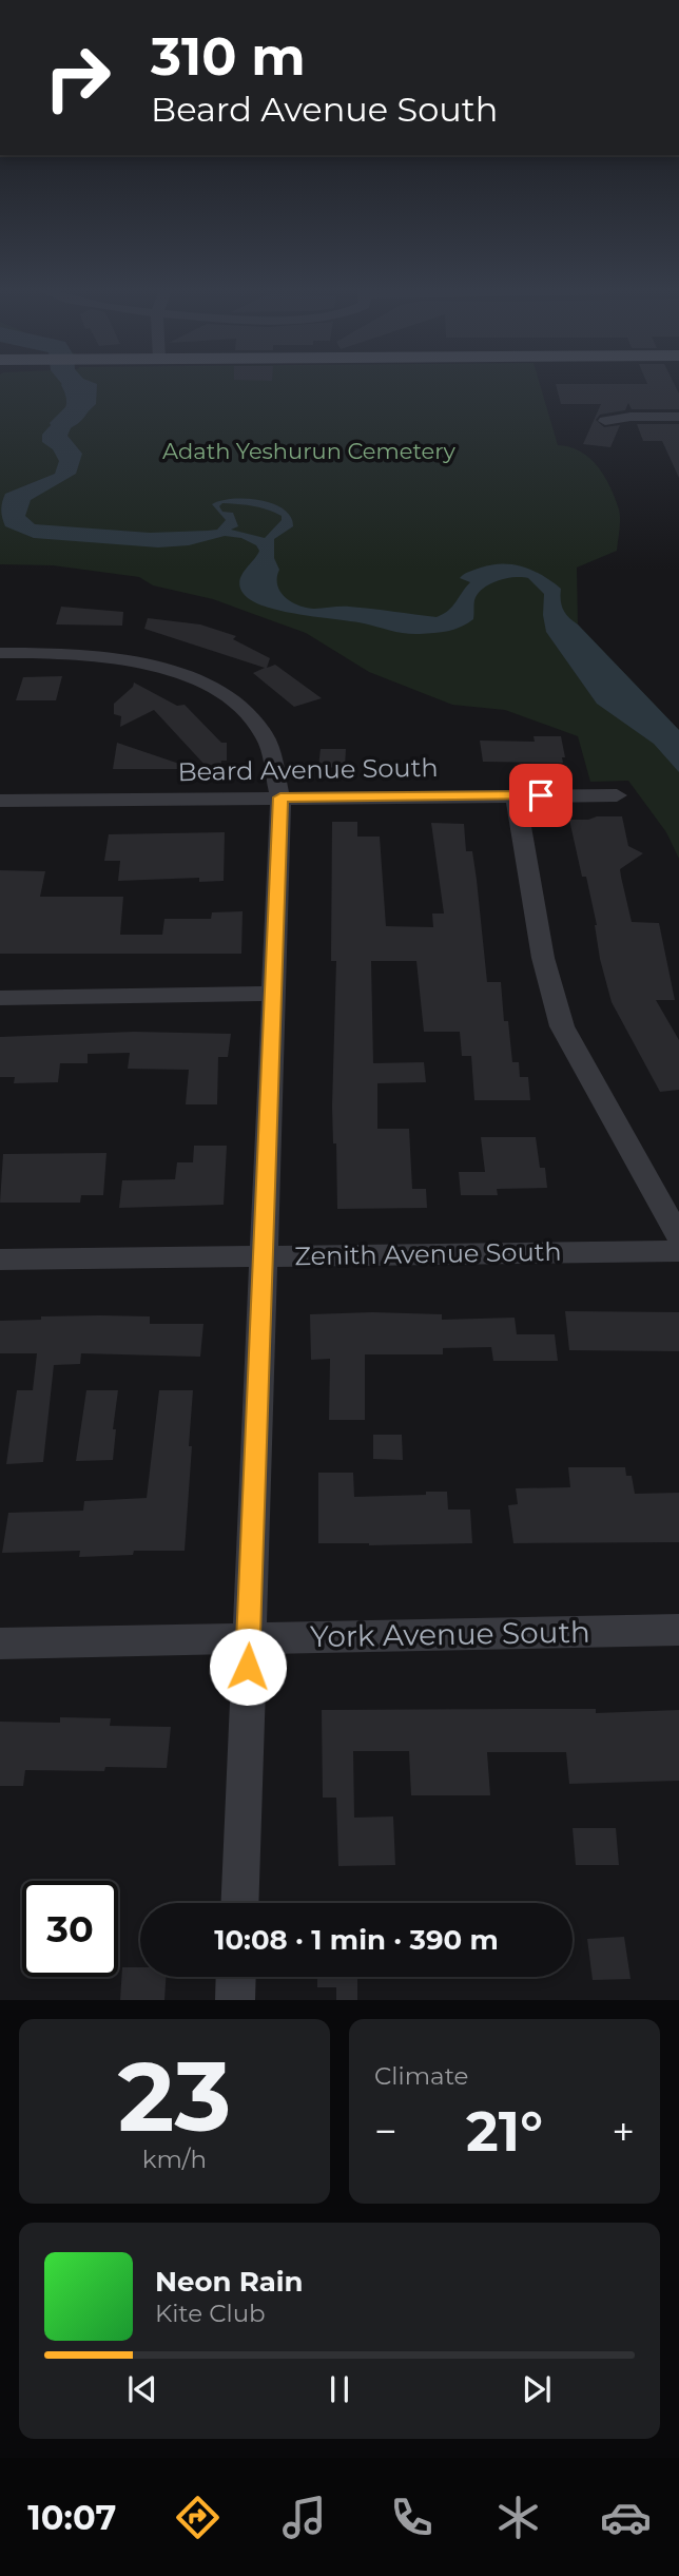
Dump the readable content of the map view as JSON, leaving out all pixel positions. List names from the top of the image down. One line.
{"streets":{"street":["Beard Avenue South","Zenith Avenue South","York Avenue South"]},"parks":["Adath Yeshurun Cemetery"],"page":{"turn":["310 m","Beard Avenue South"],"limit":"30","trip":"10:08 · 1 min · 390 m","tile":[["23","km/h"],"Climate"],"heat":["−","21°","+"],"song":["Neon Rain","Kite Club"],"tabs":"10:07"}}
